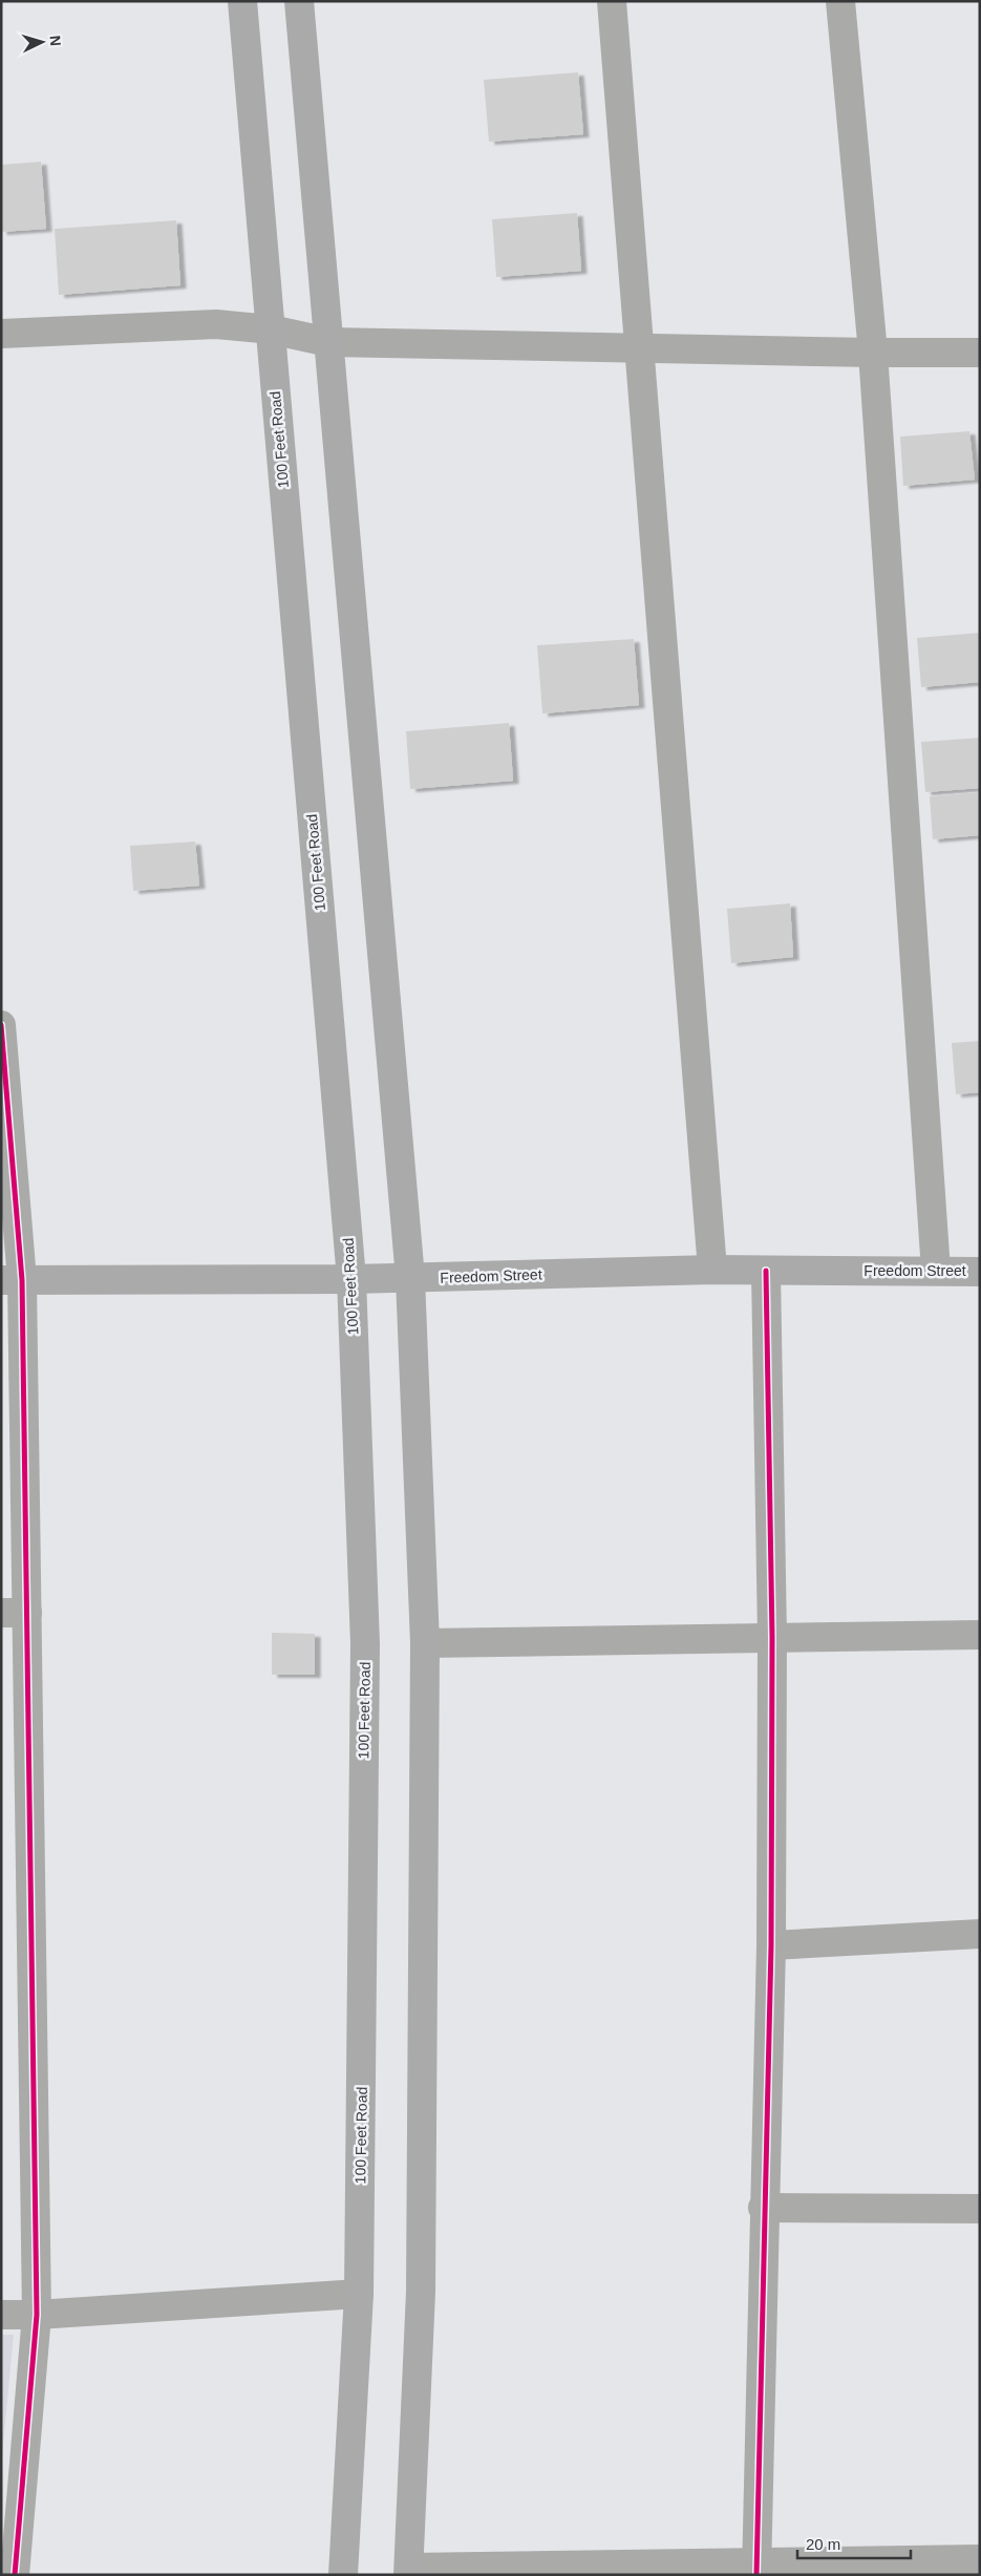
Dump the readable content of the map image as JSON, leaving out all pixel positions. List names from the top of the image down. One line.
{"streets":{"main road":["100 Feet Road","Freedom Street"]},"crossings":[["100 Feet Road","Freedom Street"]],"scale_bar":"20 m","north":"right"}
